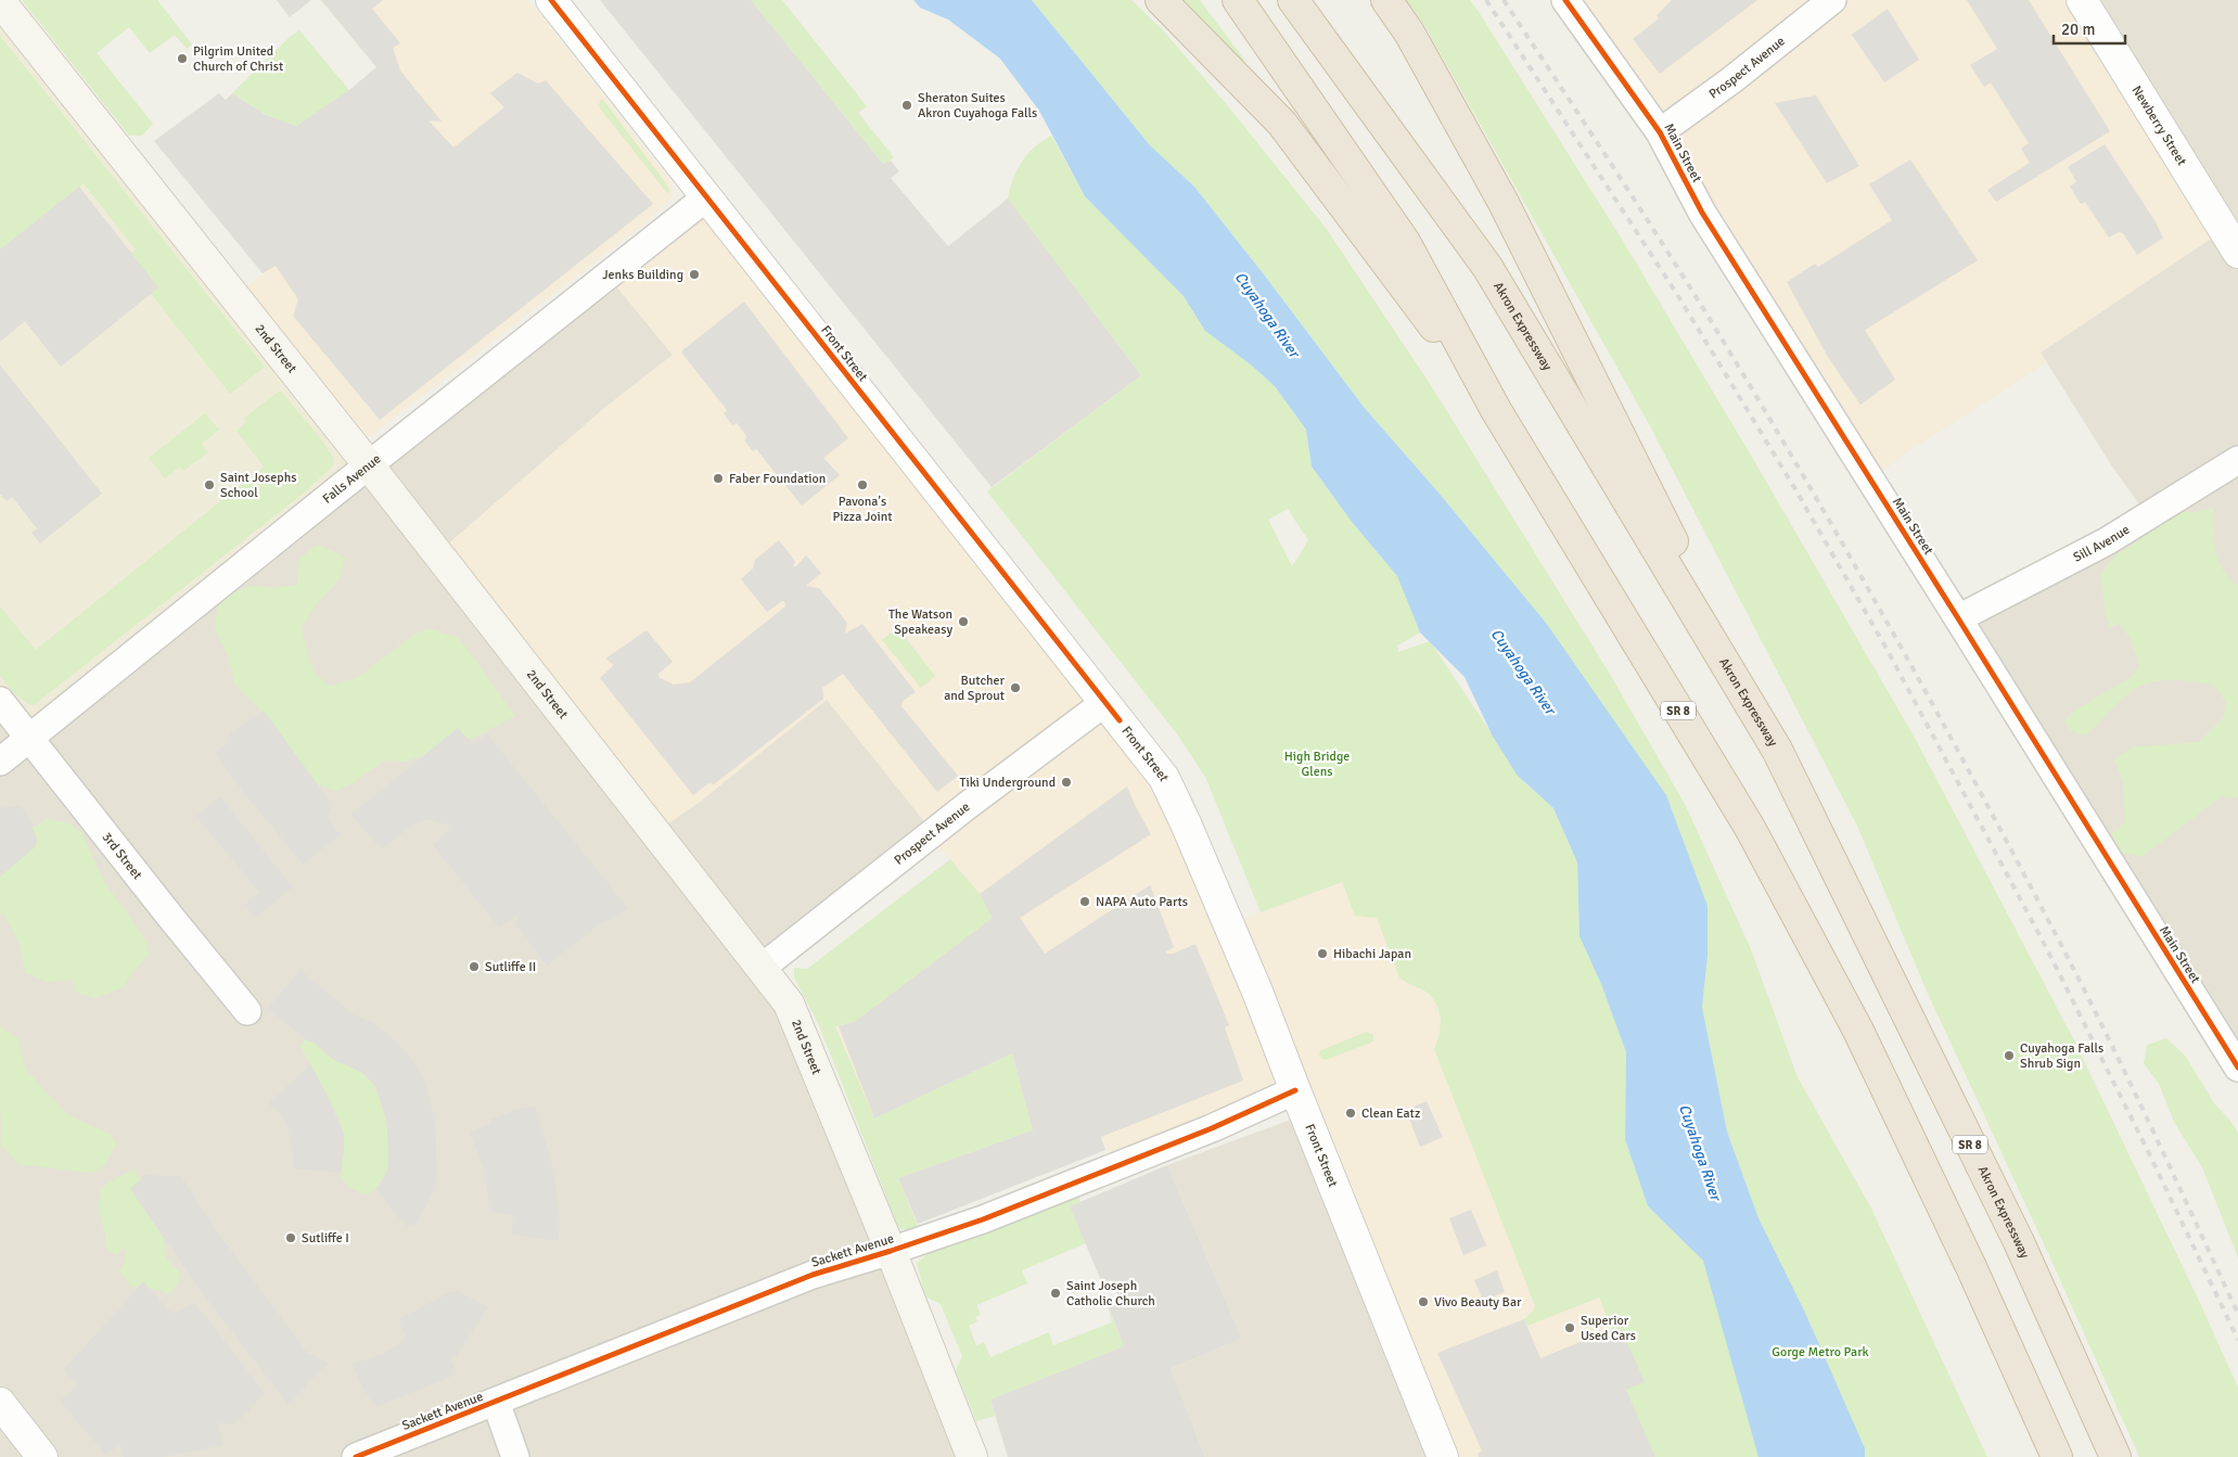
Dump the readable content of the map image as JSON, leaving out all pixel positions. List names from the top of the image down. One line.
{"streets":{"highway":["Akron Expressway","SR 8"],"main road":["2nd Street"],"street":["Prospect Avenue","Newberry Street","Main Street","Front Street","Falls Avenue","Sill Avenue","3rd Street","Sackett Avenue"]},"crossings":[["Prospect Avenue","Main Street"],["Prospect Avenue","2nd Street"],["Prospect Avenue","Front Street"],["Main Street","Sill Avenue"],["2nd Street","Falls Avenue"],["2nd Street","Sackett Avenue"],["Front Street","Falls Avenue"],["Front Street","Sackett Avenue"],["Falls Avenue","3rd Street"]],"water":["Cuyahoga River"],"parks":["High Bridge Glens","Gorge Metro Park"],"places":["Pilgrim United Church of Christ","Sheraton Suites Akron Cuyahoga Falls","Jenks Building","Faber Foundation","Saint Josephs School","Pavona's Pizza Joint","The Watson Speakeasy","Butcher and Sprout","Tiki Underground","NAPA Auto Parts","Hibachi Japan","Sutliffe II","Cuyahoga Falls Shrub Sign","Clean Eatz","Sutliffe I","Saint Joseph Catholic Church","Vivo Beauty Bar","Superior Used Cars"],"scale_bar":"20 m"}
